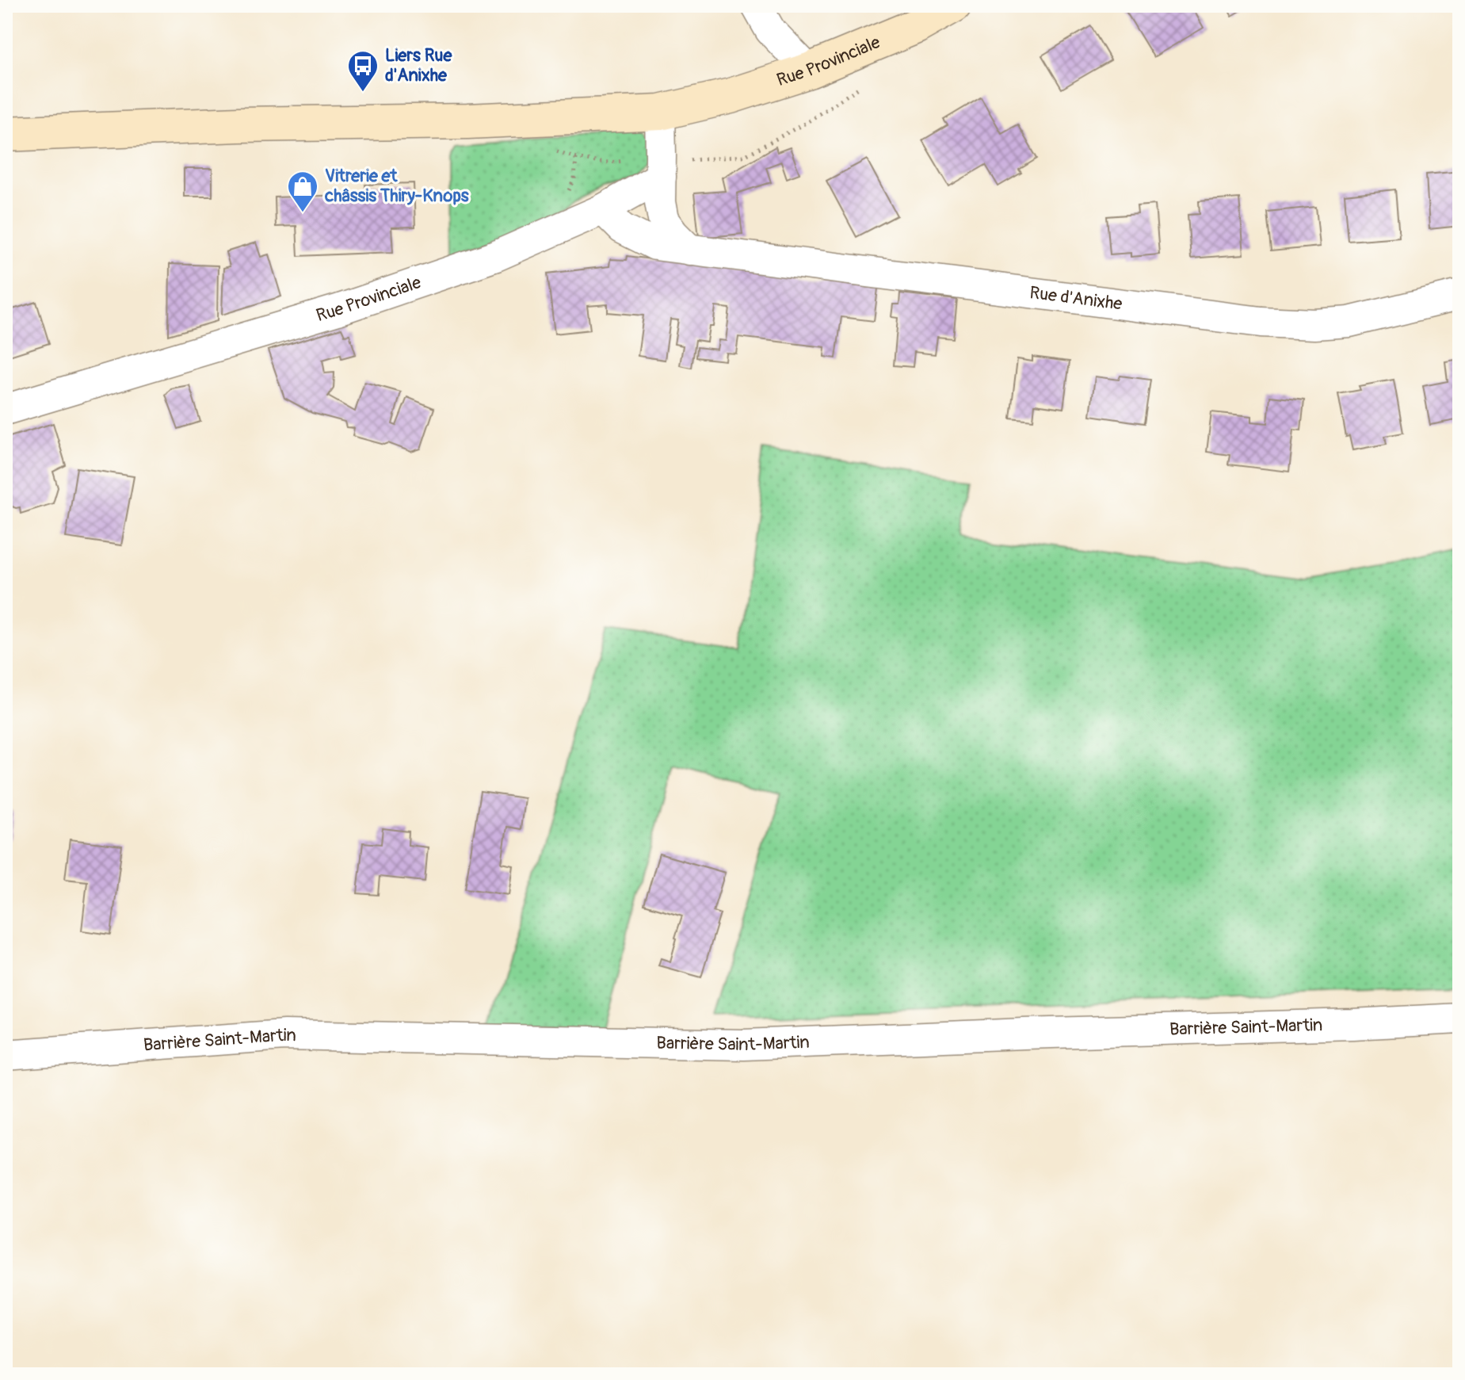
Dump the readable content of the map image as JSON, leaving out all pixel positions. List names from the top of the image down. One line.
{"streets":{"main road":["Rue Provinciale"],"street":["Rue d'Anixhe","Barrière Saint-Martin"]},"crossings":[["Rue Provinciale","Rue d'Anixhe"]],"places":{"bus stop":["Liers Rue d'Anixhe"],"shop":["Vitrerie et châssis Thiry-Knops"]}}
